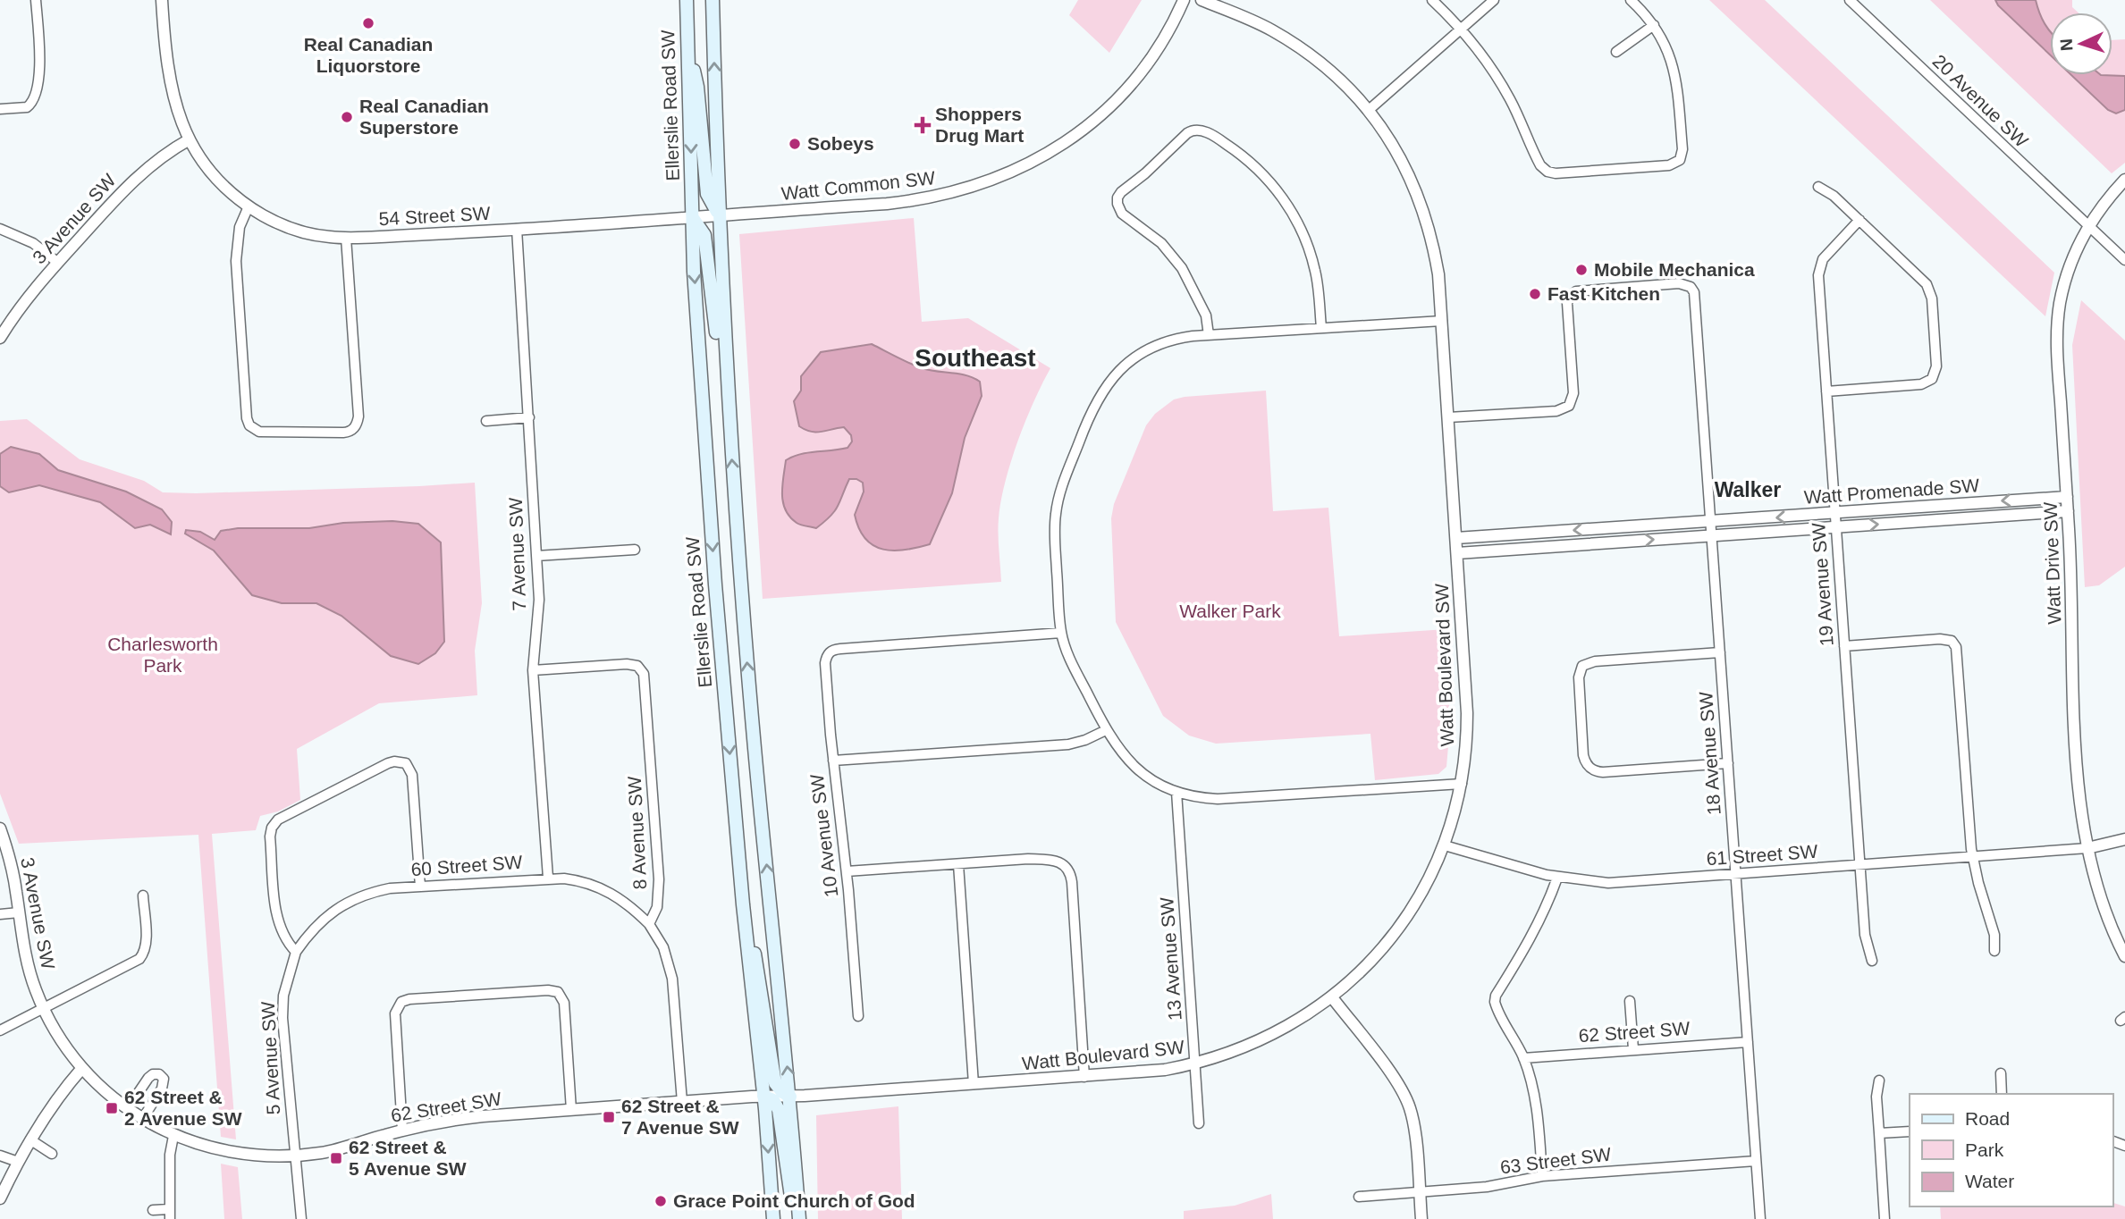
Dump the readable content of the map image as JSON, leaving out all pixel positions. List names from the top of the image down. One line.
{"streets":{"main road":["Ellerslie Road SW"],"street":["20 Avenue SW","Watt Common SW","54 Street SW","3 Avenue SW","Watt Promenade SW","7 Avenue SW","Watt Drive SW","19 Avenue SW","Watt Boulevard SW","18 Avenue SW","8 Avenue SW","10 Avenue SW","61 Street SW","60 Street SW","13 Avenue SW","62 Street SW","5 Avenue SW","63 Street SW"]},"crossings":[["20 Avenue SW","Watt Drive SW"],["Ellerslie Road SW","54 Street SW"],["Ellerslie Road SW","Watt Boulevard SW"],["Ellerslie Road SW","62 Street SW"],["Watt Common SW","54 Street SW"],["54 Street SW","3 Avenue SW"],["54 Street SW","7 Avenue SW"],["3 Avenue SW","62 Street SW"],["Watt Promenade SW","Watt Drive SW"],["Watt Promenade SW","19 Avenue SW"],["Watt Promenade SW","Watt Boulevard SW"],["Watt Promenade SW","18 Avenue SW"],["7 Avenue SW","8 Avenue SW"],["7 Avenue SW","60 Street SW"],["Watt Drive SW","61 Street SW"],["19 Avenue SW","61 Street SW"],["Watt Boulevard SW","18 Avenue SW"],["Watt Boulevard SW","61 Street SW"],["Watt Boulevard SW","13 Avenue SW"],["Watt Boulevard SW","62 Street SW"],["18 Avenue SW","61 Street SW"],["18 Avenue SW","62 Street SW"],["18 Avenue SW","63 Street SW"],["8 Avenue SW","60 Street SW"],["60 Street SW","5 Avenue SW"],["62 Street SW","5 Avenue SW"]],"districts":["Southeast","Walker"],"parks":["Walker Park","Charlesworth Park"],"places":{"other":["Real Canadian Liquorstore","Real Canadian Superstore","Sobeys","Mobile Mechanica","Fast Kitchen","Grace Point Church of God"],"health":["Shoppers Drug Mart"],"transit":["62 Street & 2 Avenue SW","62 Street & 7 Avenue SW","62 Street & 5 Avenue SW"]},"legend":["Road","Park","Water"],"north":"left"}
